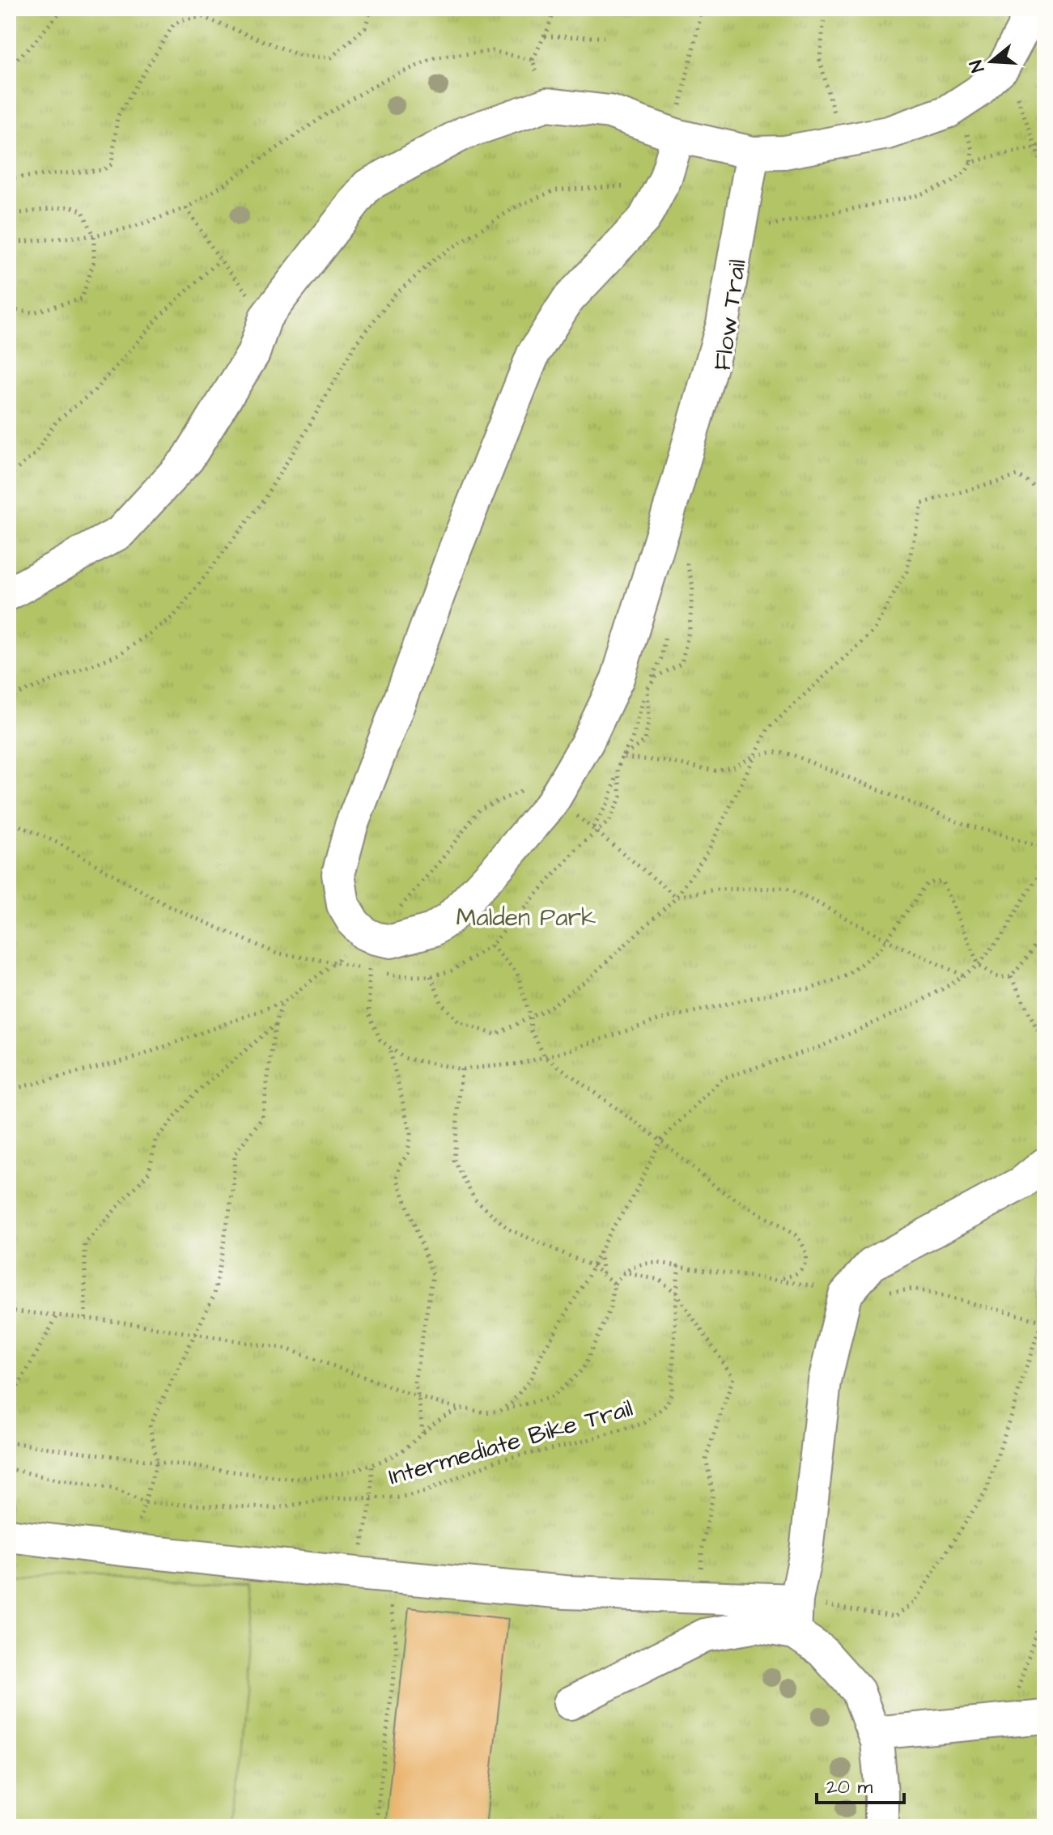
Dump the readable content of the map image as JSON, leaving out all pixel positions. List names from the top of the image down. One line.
{"streets":{"path":["Intermediate Bike Trail"]},"parks":["Malden Park"],"scale_bar":"20 m","north":"left"}
